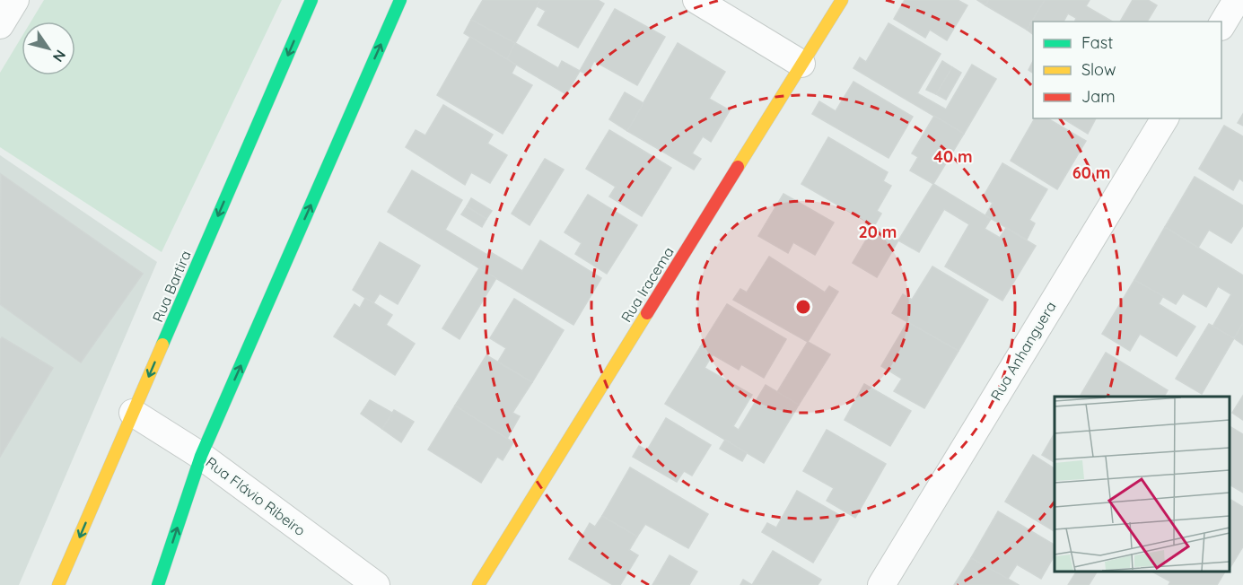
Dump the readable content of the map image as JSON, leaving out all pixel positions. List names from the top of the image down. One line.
{"streets":{"street":["Rua Iracema","Rua Bartira","Rua Anhanguera","Rua Flávio Ribeiro"]},"crossings":[["Rua Bartira","Rua Flávio Ribeiro"]],"legend":["Fast","Slow","Jam"],"north":"bottom right","rings":["40 m","60 m","20 m"]}
